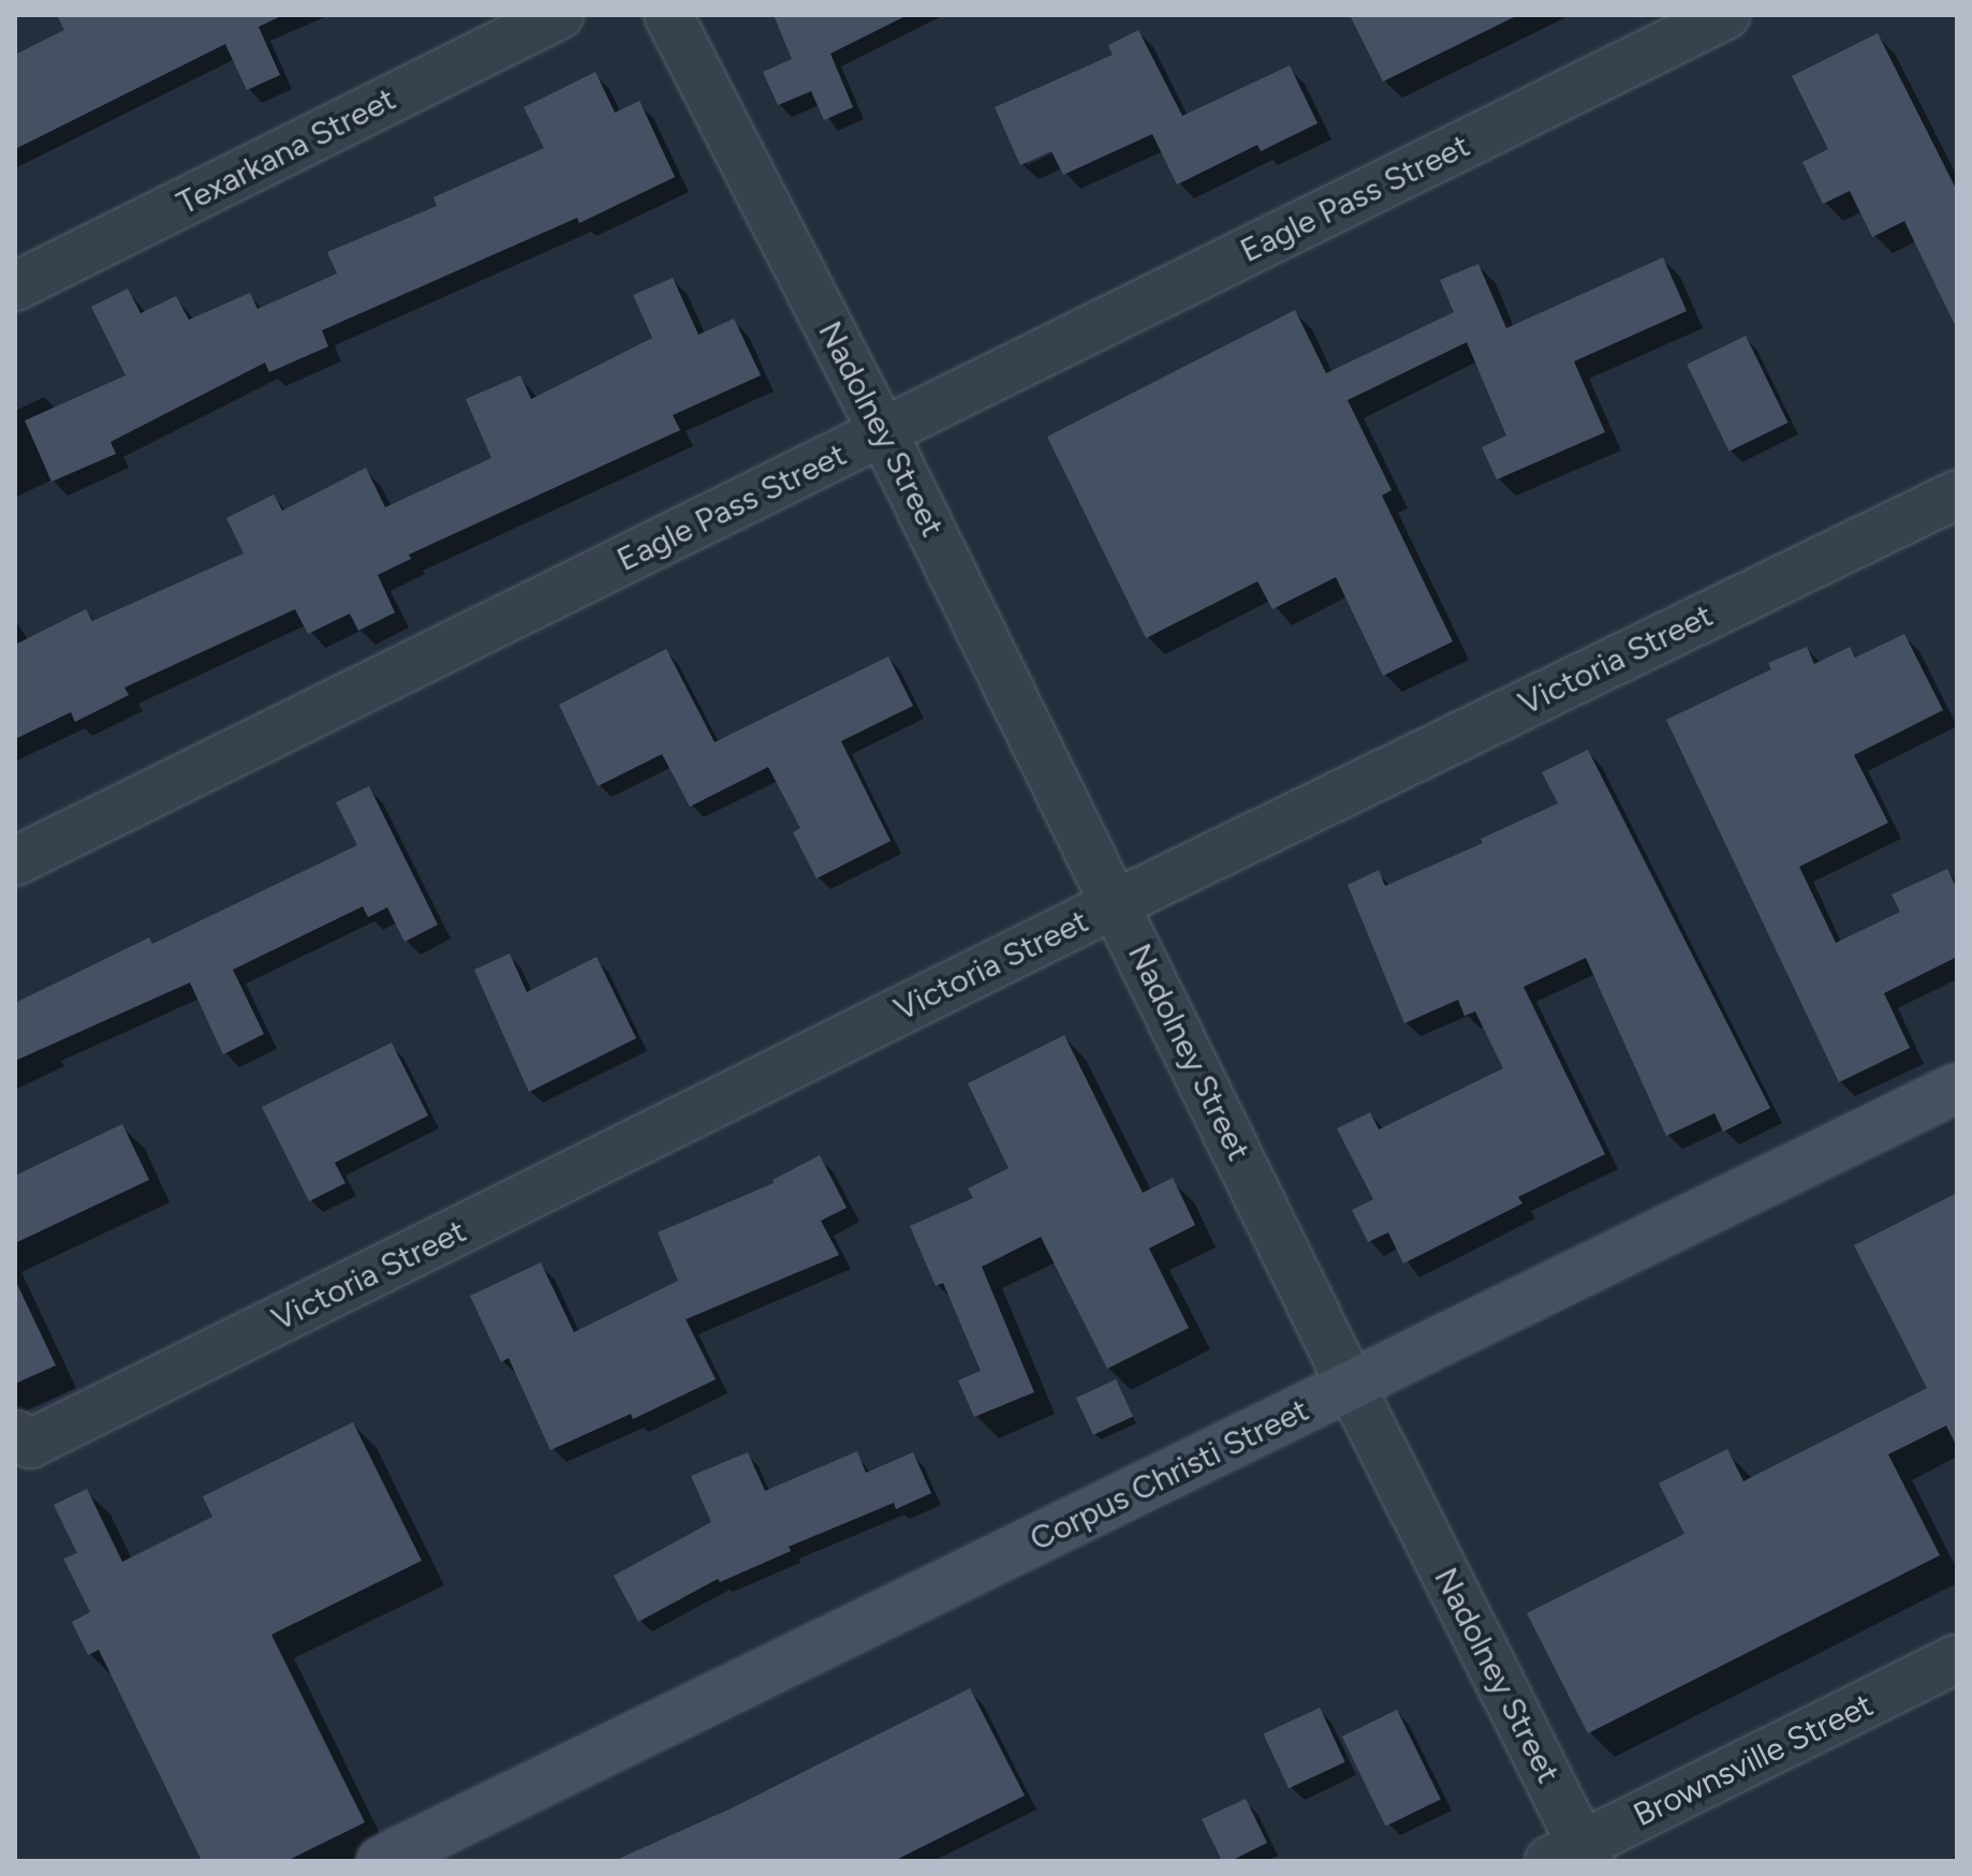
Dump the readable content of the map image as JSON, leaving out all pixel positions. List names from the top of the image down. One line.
{"streets":{"street":["Texarkana Street","Eagle Pass Street","Nadolney Street","Victoria Street","Corpus Christi Street","Brownsville Street"]},"crossings":[["Eagle Pass Street","Nadolney Street"],["Nadolney Street","Victoria Street"],["Nadolney Street","Corpus Christi Street"],["Nadolney Street","Brownsville Street"]]}
